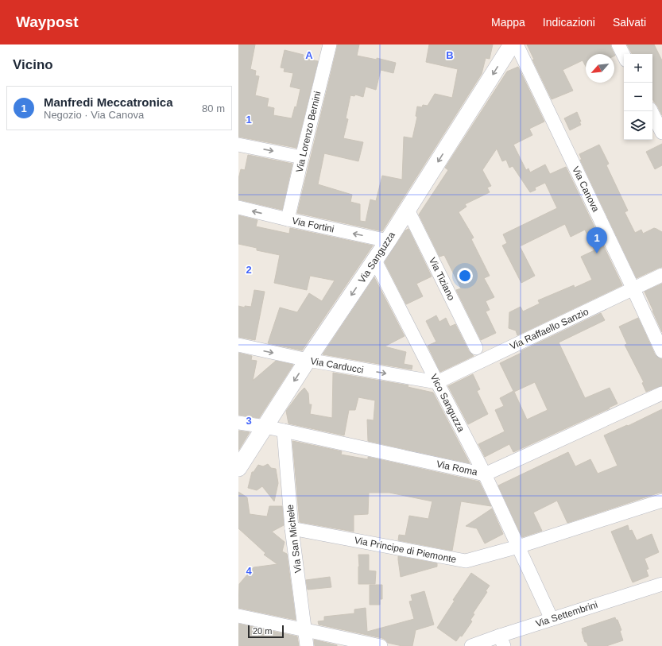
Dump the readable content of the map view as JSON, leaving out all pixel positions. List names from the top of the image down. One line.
{"streets":{"street":["Via Lorenzo Bernini","Via Canova","Via Fortini","Via Sanguzza","Via Tiziano","Via Raffaello Sanzio","Via Carducci","Vico Sanguzza","Via Roma","Via San Michele","Via Principe di Piemonte","Via Settembrini"]},"crossings":[["Via Lorenzo Bernini","Via Fortini"],["Via Canova","Via Raffaello Sanzio"],["Via Fortini","Via Sanguzza"],["Via Sanguzza","Via Tiziano"],["Via Sanguzza","Via Carducci"],["Via Sanguzza","Vico Sanguzza"],["Via Sanguzza","Via Roma"],["Via Raffaello Sanzio","Via Carducci"],["Via Raffaello Sanzio","Vico Sanguzza"],["Via Carducci","Vico Sanguzza"],["Vico Sanguzza","Via Roma"],["Vico Sanguzza","Via Principe di Piemonte"],["Vico Sanguzza","Via Settembrini"],["Via Roma","Via San Michele"],["Via San Michele","Via Principe di Piemonte"]],"one_way":["Via Sanguzza","Via Carducci"],"scale_bar":"20 m","north":"bottom left","page":{"header":"Waypost","nav":["Mappa","Indicazioni","Salvati"],"heading":"Vicino","map_buttons":["+","−"],"list":[{"mark":"1","name":"Manfredi Meccatronica","note":"Negozio · Via Canova","value":"80 m"}],"pins":"1","scale":"20 m"},"grid":{"columns":["A","B"],"rows":["1","2","3","4"]}}
